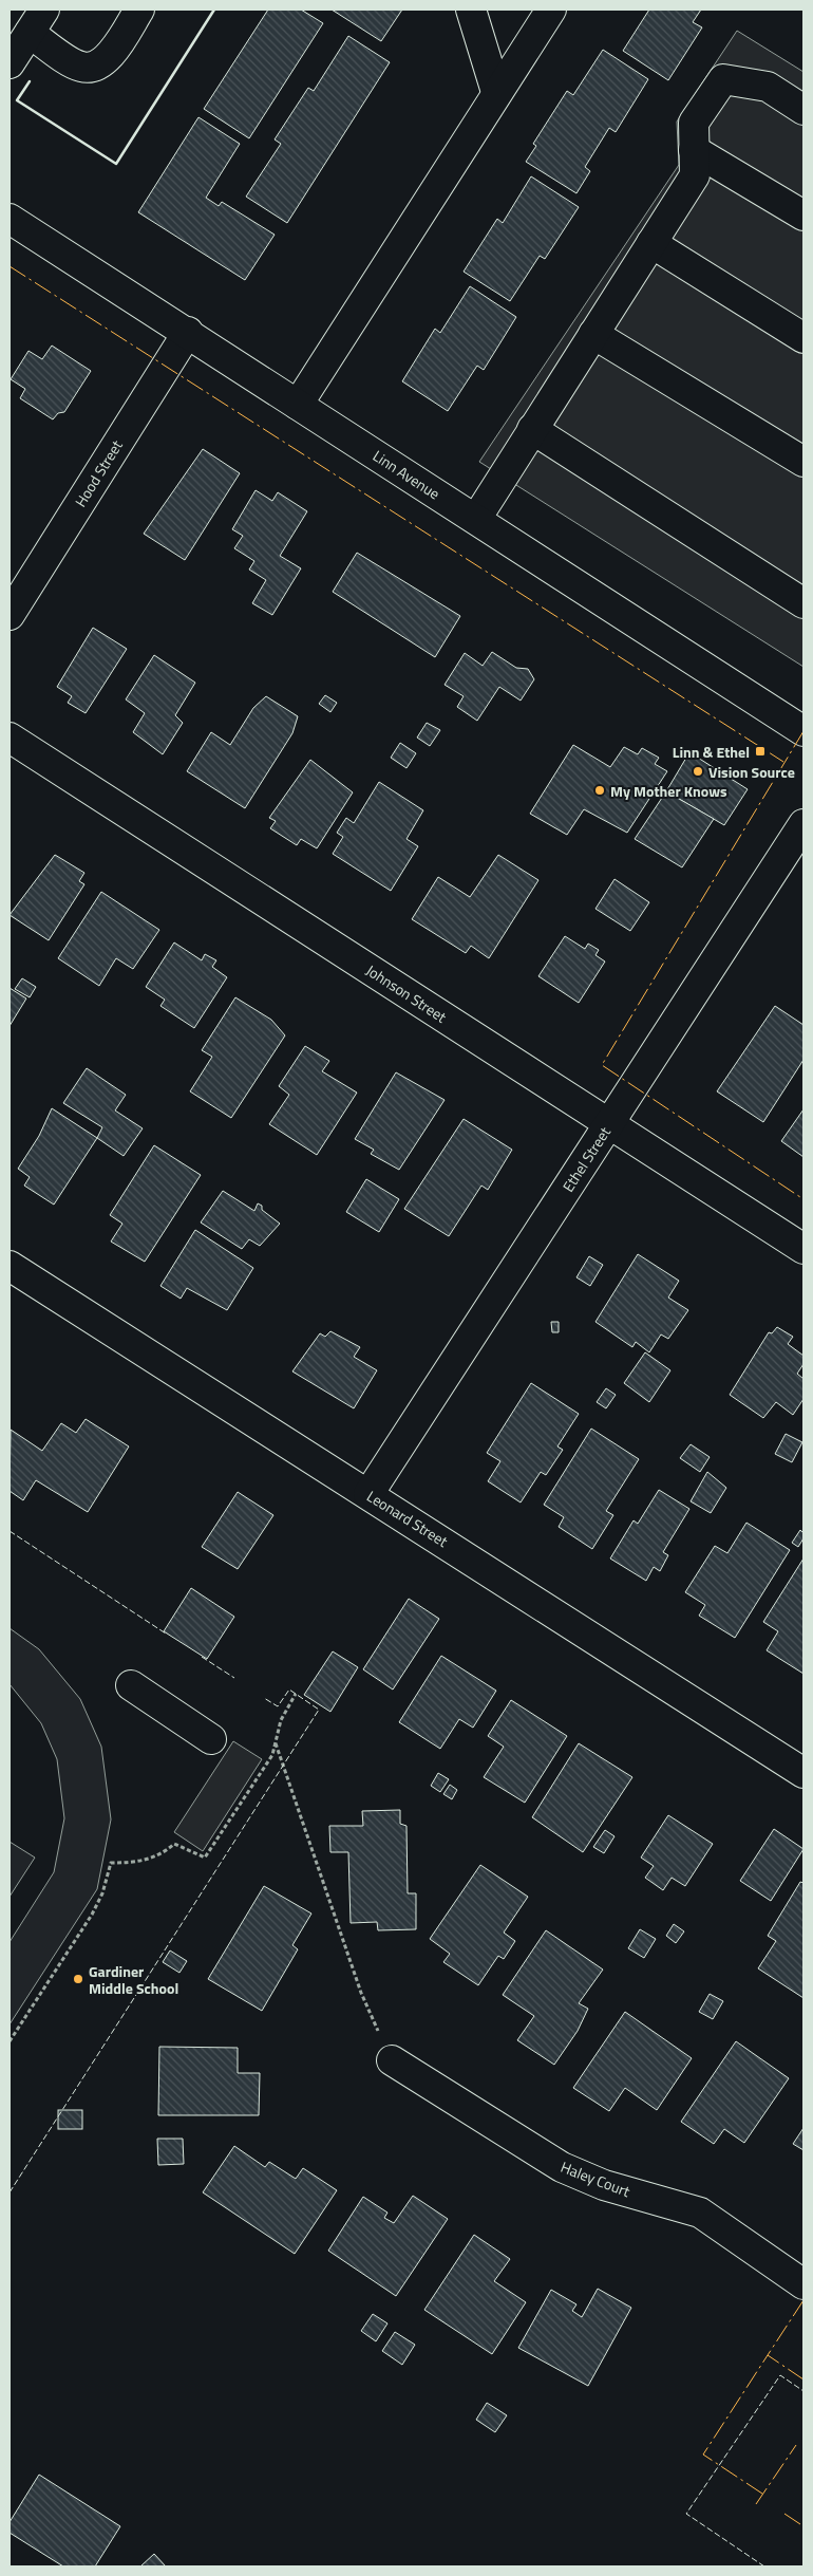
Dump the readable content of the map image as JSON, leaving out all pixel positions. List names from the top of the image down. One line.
{"streets":{"street":["Hood Street","Linn Avenue","Johnson Street","Ethel Street","Leonard Street","Haley Court"]},"crossings":[["Hood Street","Linn Avenue"],["Johnson Street","Ethel Street"],["Ethel Street","Leonard Street"]],"places":{"transit":["Linn & Ethel"],"other":["Vision Source","My Mother Knows","Gardiner Middle School"]}}
